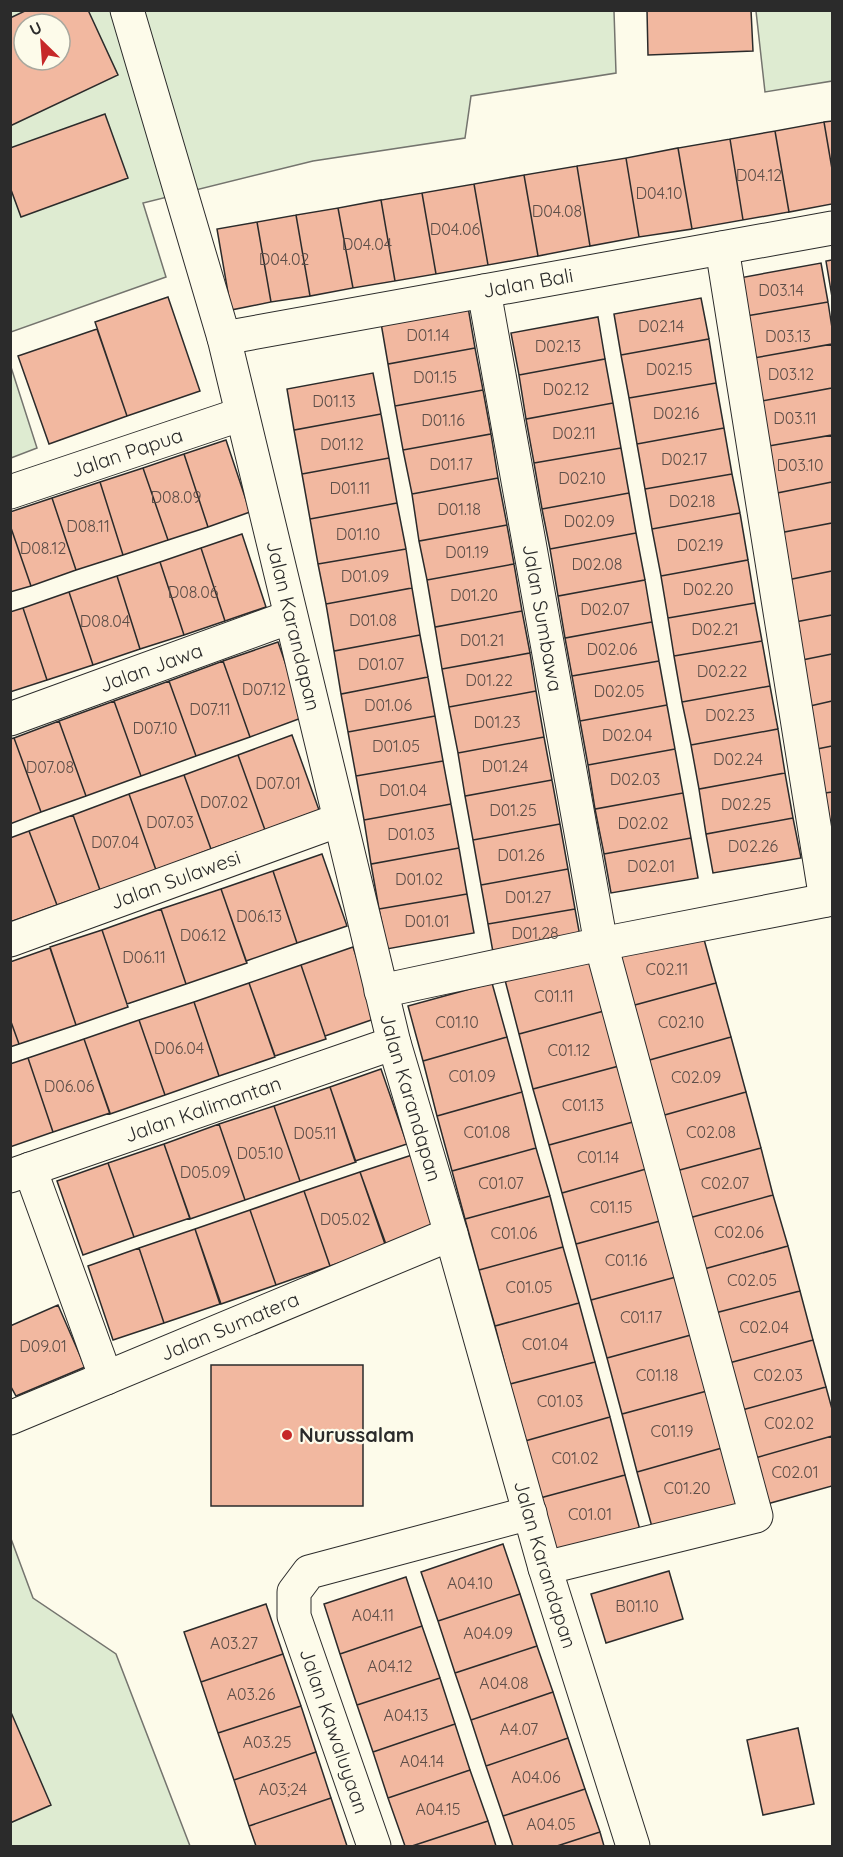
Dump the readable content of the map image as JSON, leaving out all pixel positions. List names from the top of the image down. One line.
{"streets":{"street":["Jalan Bali","Jalan Papua","Jalan Sumbawa","Jalan Karandapan","Jalan Jawa","Jalan Sulawesi","Jalan Kalimantan","Jalan Sumatera","Jalan Kawaluyaan"]},"crossings":[["Jalan Bali","Jalan Sumbawa"],["Jalan Bali","Jalan Karandapan"],["Jalan Papua","Jalan Karandapan"],["Jalan Sumbawa","Jalan Karandapan"],["Jalan Karandapan","Jalan Jawa"],["Jalan Karandapan","Jalan Sulawesi"],["Jalan Karandapan","Jalan Kalimantan"],["Jalan Karandapan","Jalan Sumatera"],["Jalan Karandapan","Jalan Kawaluyaan"]],"places":["Nurussalam"],"house_numbers":["D04.12","D04.10","D04.08","D04.06","D04.04","D04.02","D03.14","D02.14","D01.14","D03.13","D02.13","D02.15","D03.12","D01.15","D02.12","D01.13","D02.16","D03.11","D01.16","D02.11","D01.12","D02.17","D01.17","D03.10","D02.10","D01.11","D08.09","D02.18","D01.18","D02.09","D08.11","D01.10","D02.19","D08.12","D01.19","D02.08","D01.09","D02.20","D08.06","D01.20","D02.07","D01.08","D08.04","D02.21","D01.21","D02.06","D01.07","D02.22","D01.22","D07.12","D02.05","D01.06","D07.11","D02.23","D01.23","D07.10","D02.04","D01.05","D02.24","D01.24","D07.08","D02.03","D07.01","D01.04","D07.02","D02.25","D01.25","D07.03","D02.02","D01.03","D07.04","D02.26","D01.26","D02.01","D01.02","D01.27","D06.13","D01.01","D01.28","D06.12","D06.11","C02.11","C01.11","C01.10","C02.10","D06.04","C01.12","C01.09","C02.09","D06.06","C01.13","C01.08","C02.08","D05.11","D05.10","C01.14","D05.09","C01.07","C02.07","C01.15","D05.02","C02.06","C01.06","C01.16","C02.05","C01.05","C01.17","C02.04","C01.04","D09.01","C01.18","C02.03","C01.03","C02.02","C01.19","C01.02","C02.01","C01.20","C01.01","A04.10","B01.10","A04.11","A04.09","A03.27","A04.12","A04.08","A03.26","A04.13","A4.07","A03.25","A04.14","A04.06","A03;24","A04.15","A04.05"],"north":"top left"}
